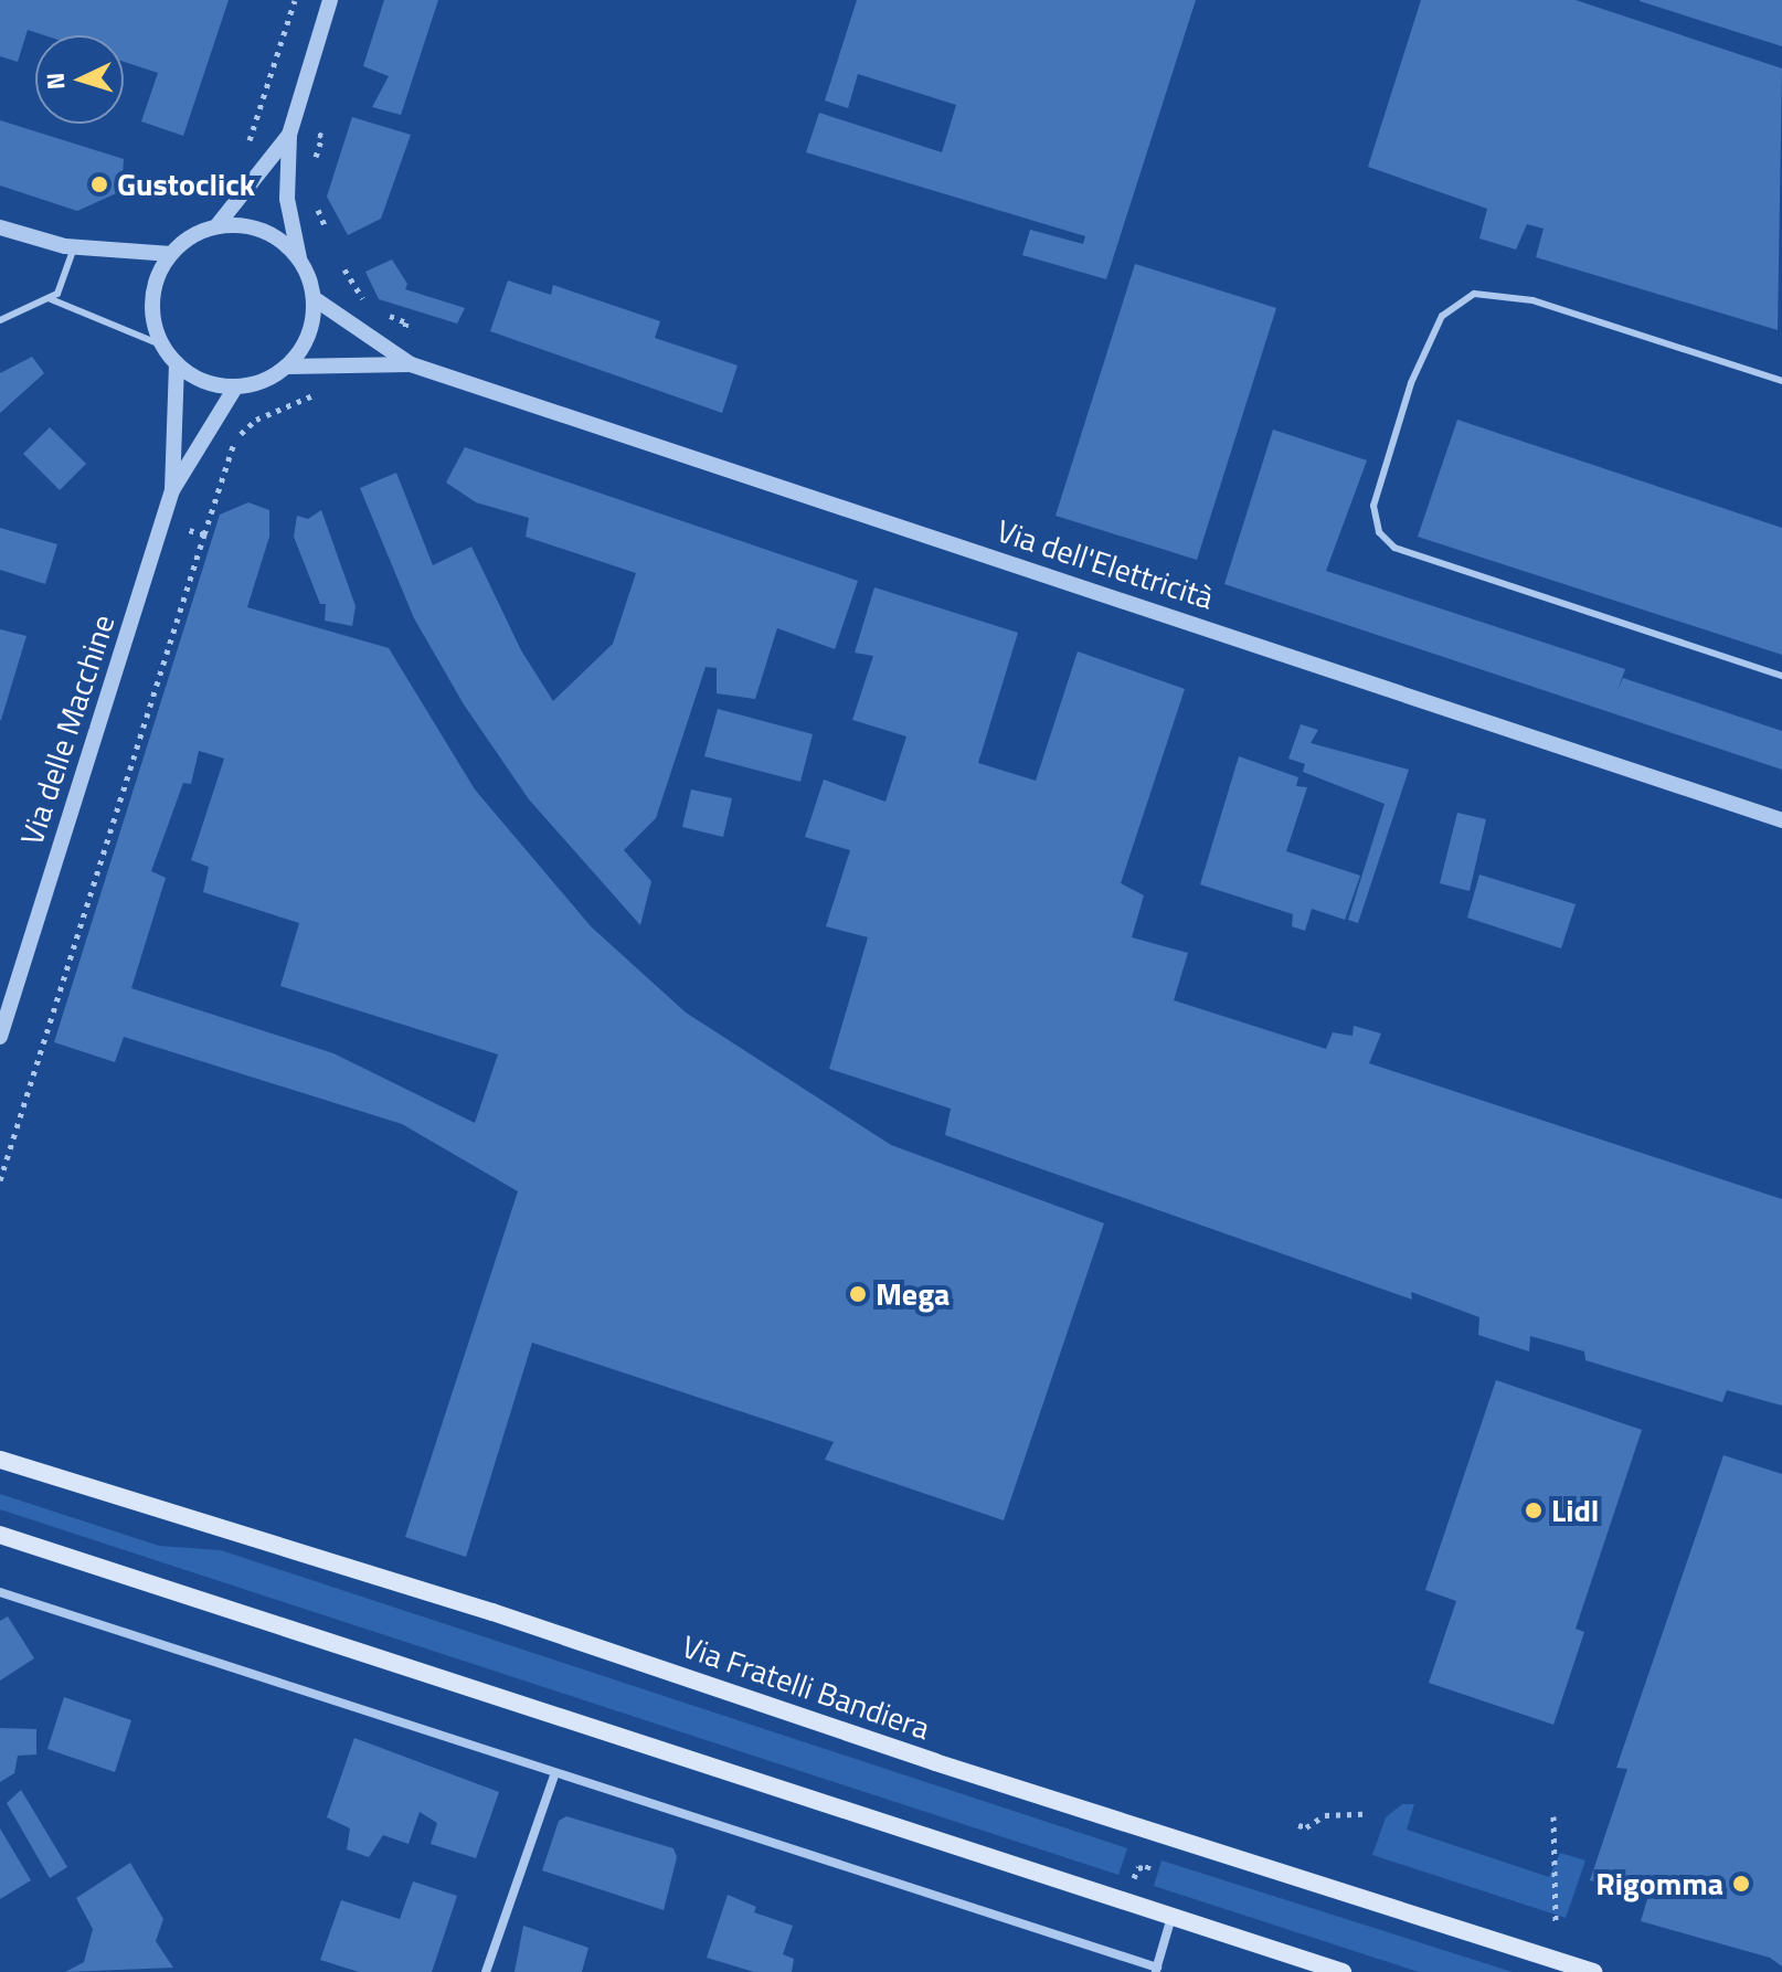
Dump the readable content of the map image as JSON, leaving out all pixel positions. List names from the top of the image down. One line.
{"streets":{"main road":["Via Fratelli Bandiera"],"street":["Via dell'Elettricità","Via delle Macchine"]},"crossings":[["Via dell'Elettricità","Via delle Macchine"]],"places":["Gustoclick","Mega","Lidl","Rigomma"],"north":"left"}
